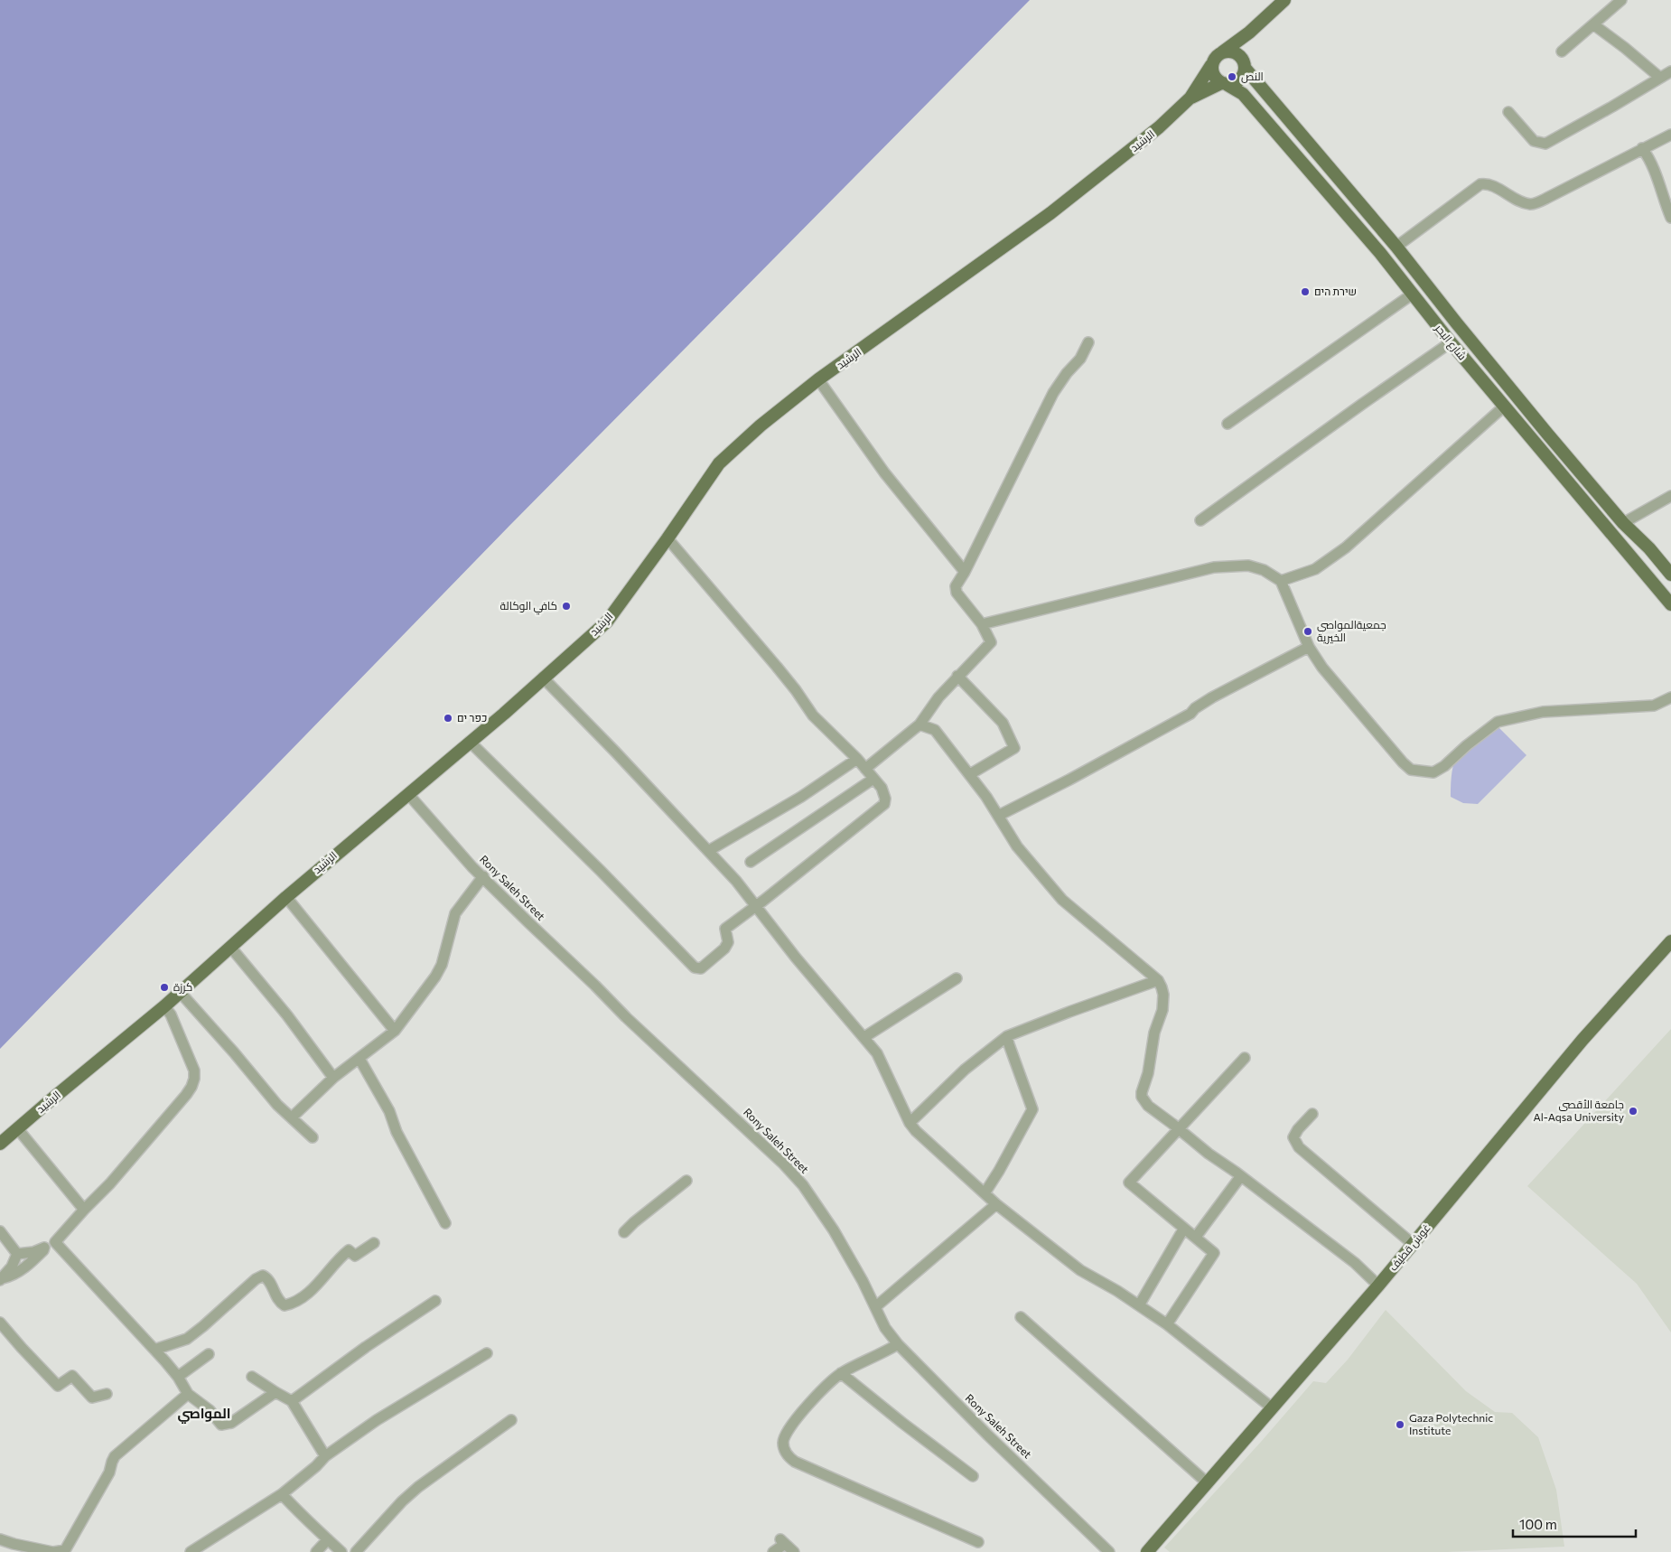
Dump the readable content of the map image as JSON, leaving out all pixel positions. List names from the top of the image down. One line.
{"streets":{"main road":["الرشيد","شارع البحر","غوش قطيف"],"street":["Rony Saleh Street"]},"crossings":[["الرشيد","شارع البحر"],["الرشيد","Rony Saleh Street"]],"districts":["المواصي"],"places":["النص","שירת הים","كافي الوكالة","جمعيةالمواصي الخيرية","כפר ים","كرزة","جامعة الأقصى Al-Aqsa University","Gaza Polytechnic Institute"],"scale_bar":"100 m"}
